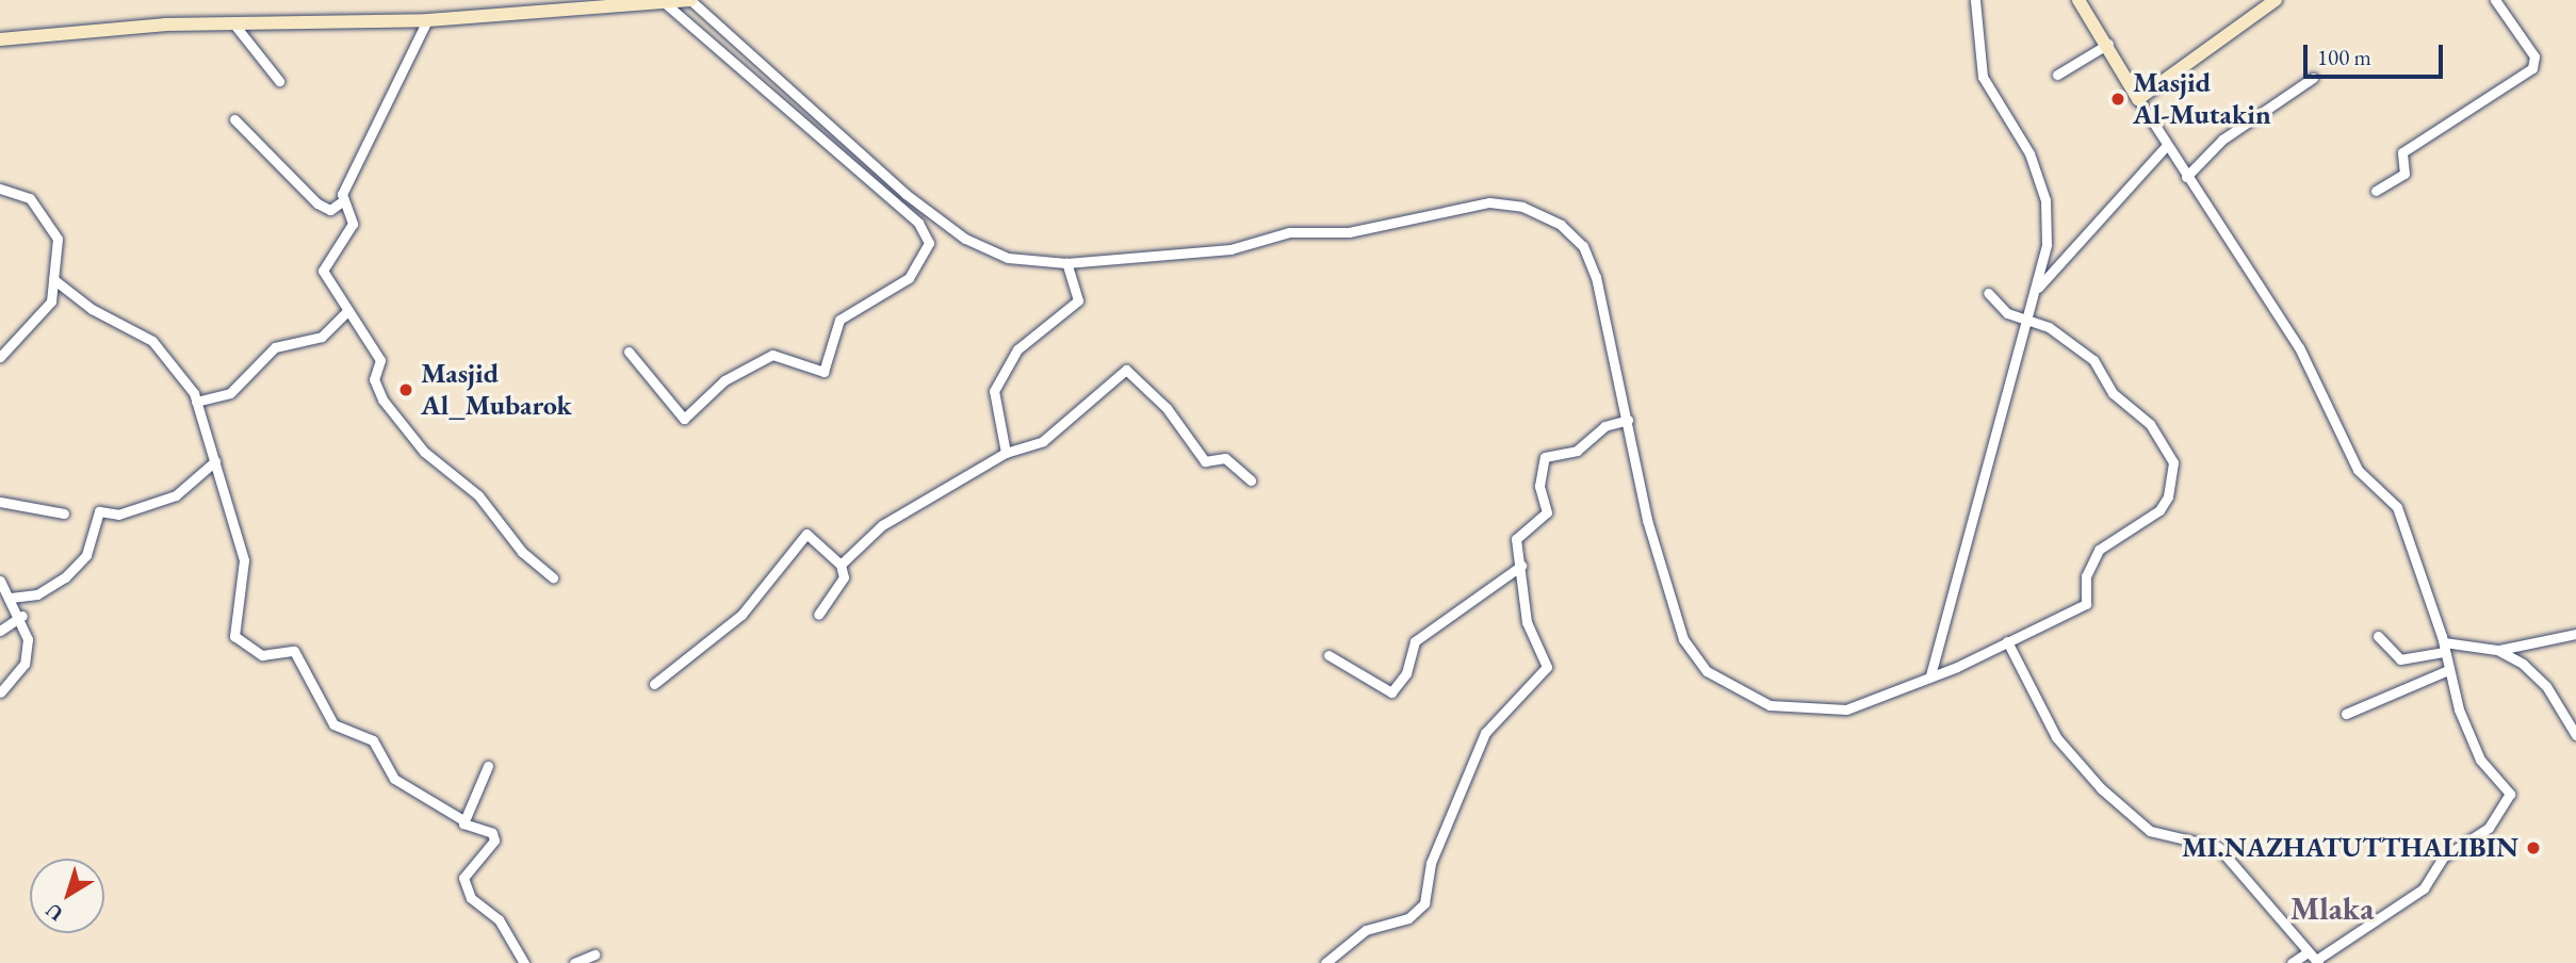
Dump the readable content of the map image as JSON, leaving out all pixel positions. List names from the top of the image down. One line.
{"districts":["Mlaka"],"places":["Masjid Al-Mutakin","Masjid Al_Mubarok","MI.NAZHATUTTHALIBIN"],"scale_bar":"100 m","north":"bottom left"}
